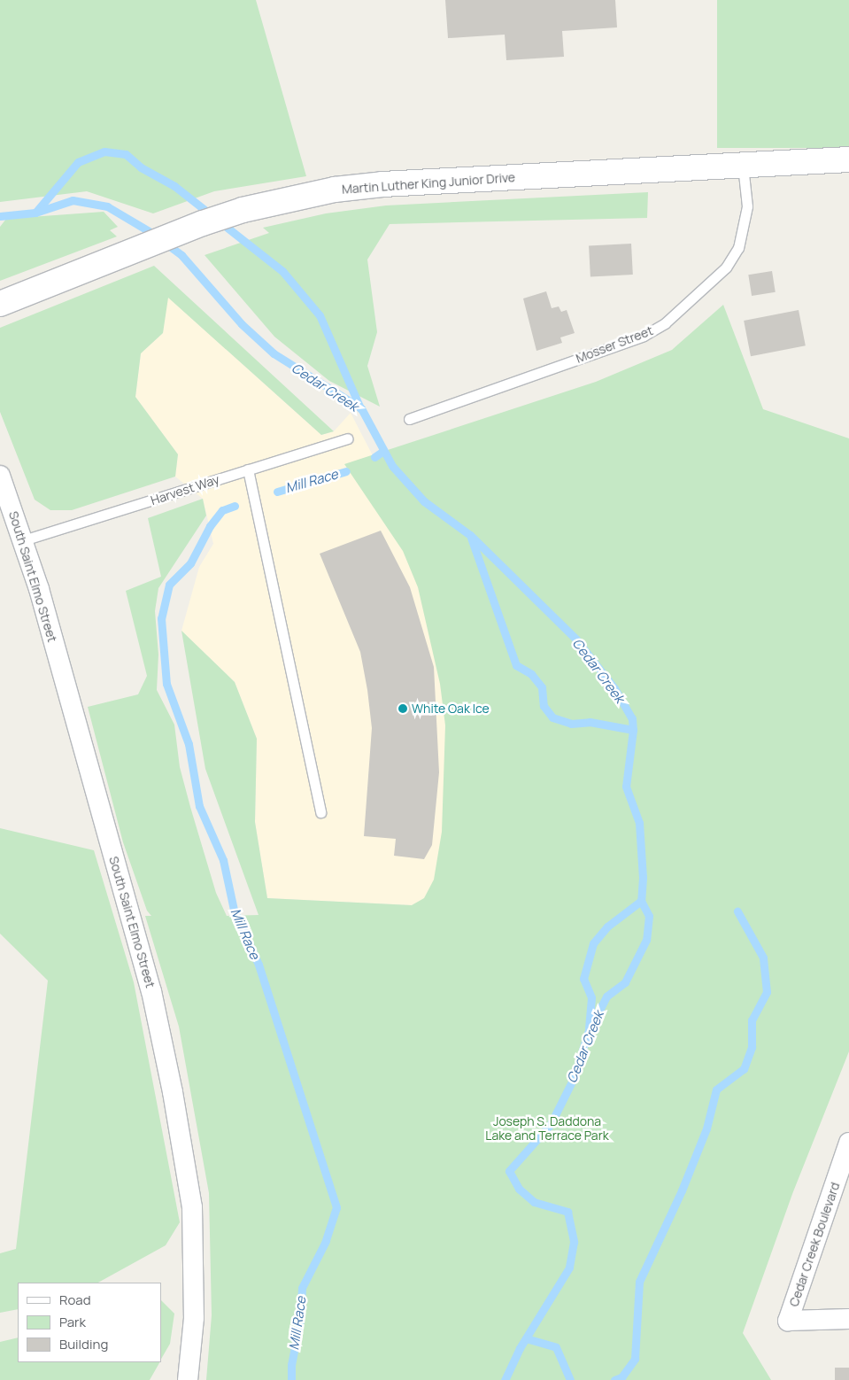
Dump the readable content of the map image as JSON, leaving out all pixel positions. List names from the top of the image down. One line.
{"streets":{"main road":["Martin Luther King Junior Drive"],"street":["South Saint Elmo Street","Cedar Creek Boulevard"],"lane":["Mosser Street","Harvest Way"]},"crossings":[["Martin Luther King Junior Drive","Mosser Street"],["Harvest Way","South Saint Elmo Street"]],"water":["Cedar Creek","Mill Race"],"parks":["Joseph S. Daddona Lake and Terrace Park"],"places":["White Oak Ice"],"legend":["Road","Park","Building"]}
